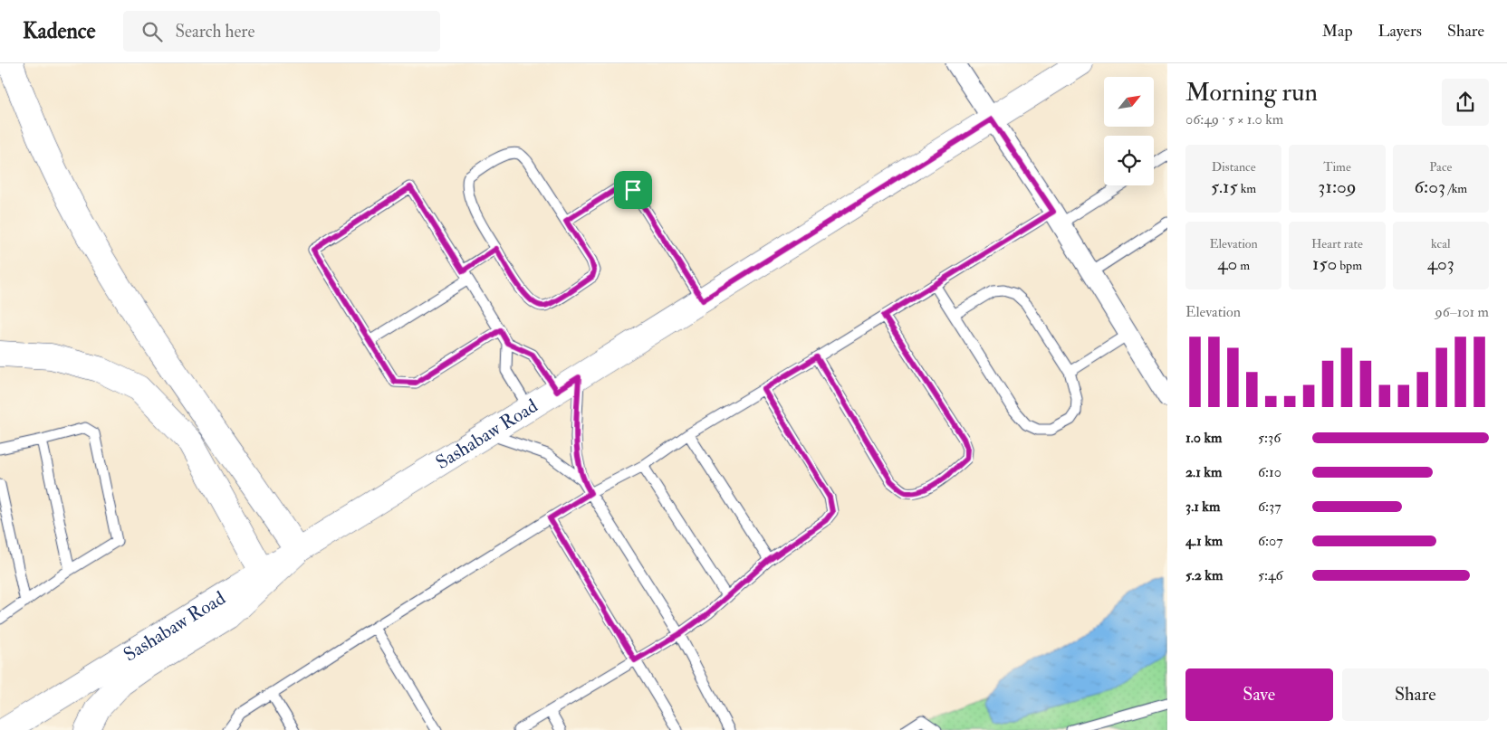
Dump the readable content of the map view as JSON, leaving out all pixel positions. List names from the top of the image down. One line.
{"streets":{"main road":["Sashabaw Road"]},"north":"top right","page":{"header":"Kadence","search":"Search here","nav":["Map","Layers","Share"],"heading":["Morning run","06:49 · 5 × 1.0 km"],"stats":[["Distance","5.15 km"],["Time","31:09"],["Pace","6:03 /km"],["Elevation","40 m"],["Heart rate","150 bpm"],["kcal","403"]],"chart":["Elevation","96–101 m"],"list":[{"name":"1.0 km","note":"5:36"},{"name":"2.1 km","note":"6:10"},{"name":"3.1 km","note":"6:37"},{"name":"4.1 km","note":"6:07"},{"name":"5.2 km","note":"5:46"}],"buttons":["Save","Share"]}}
